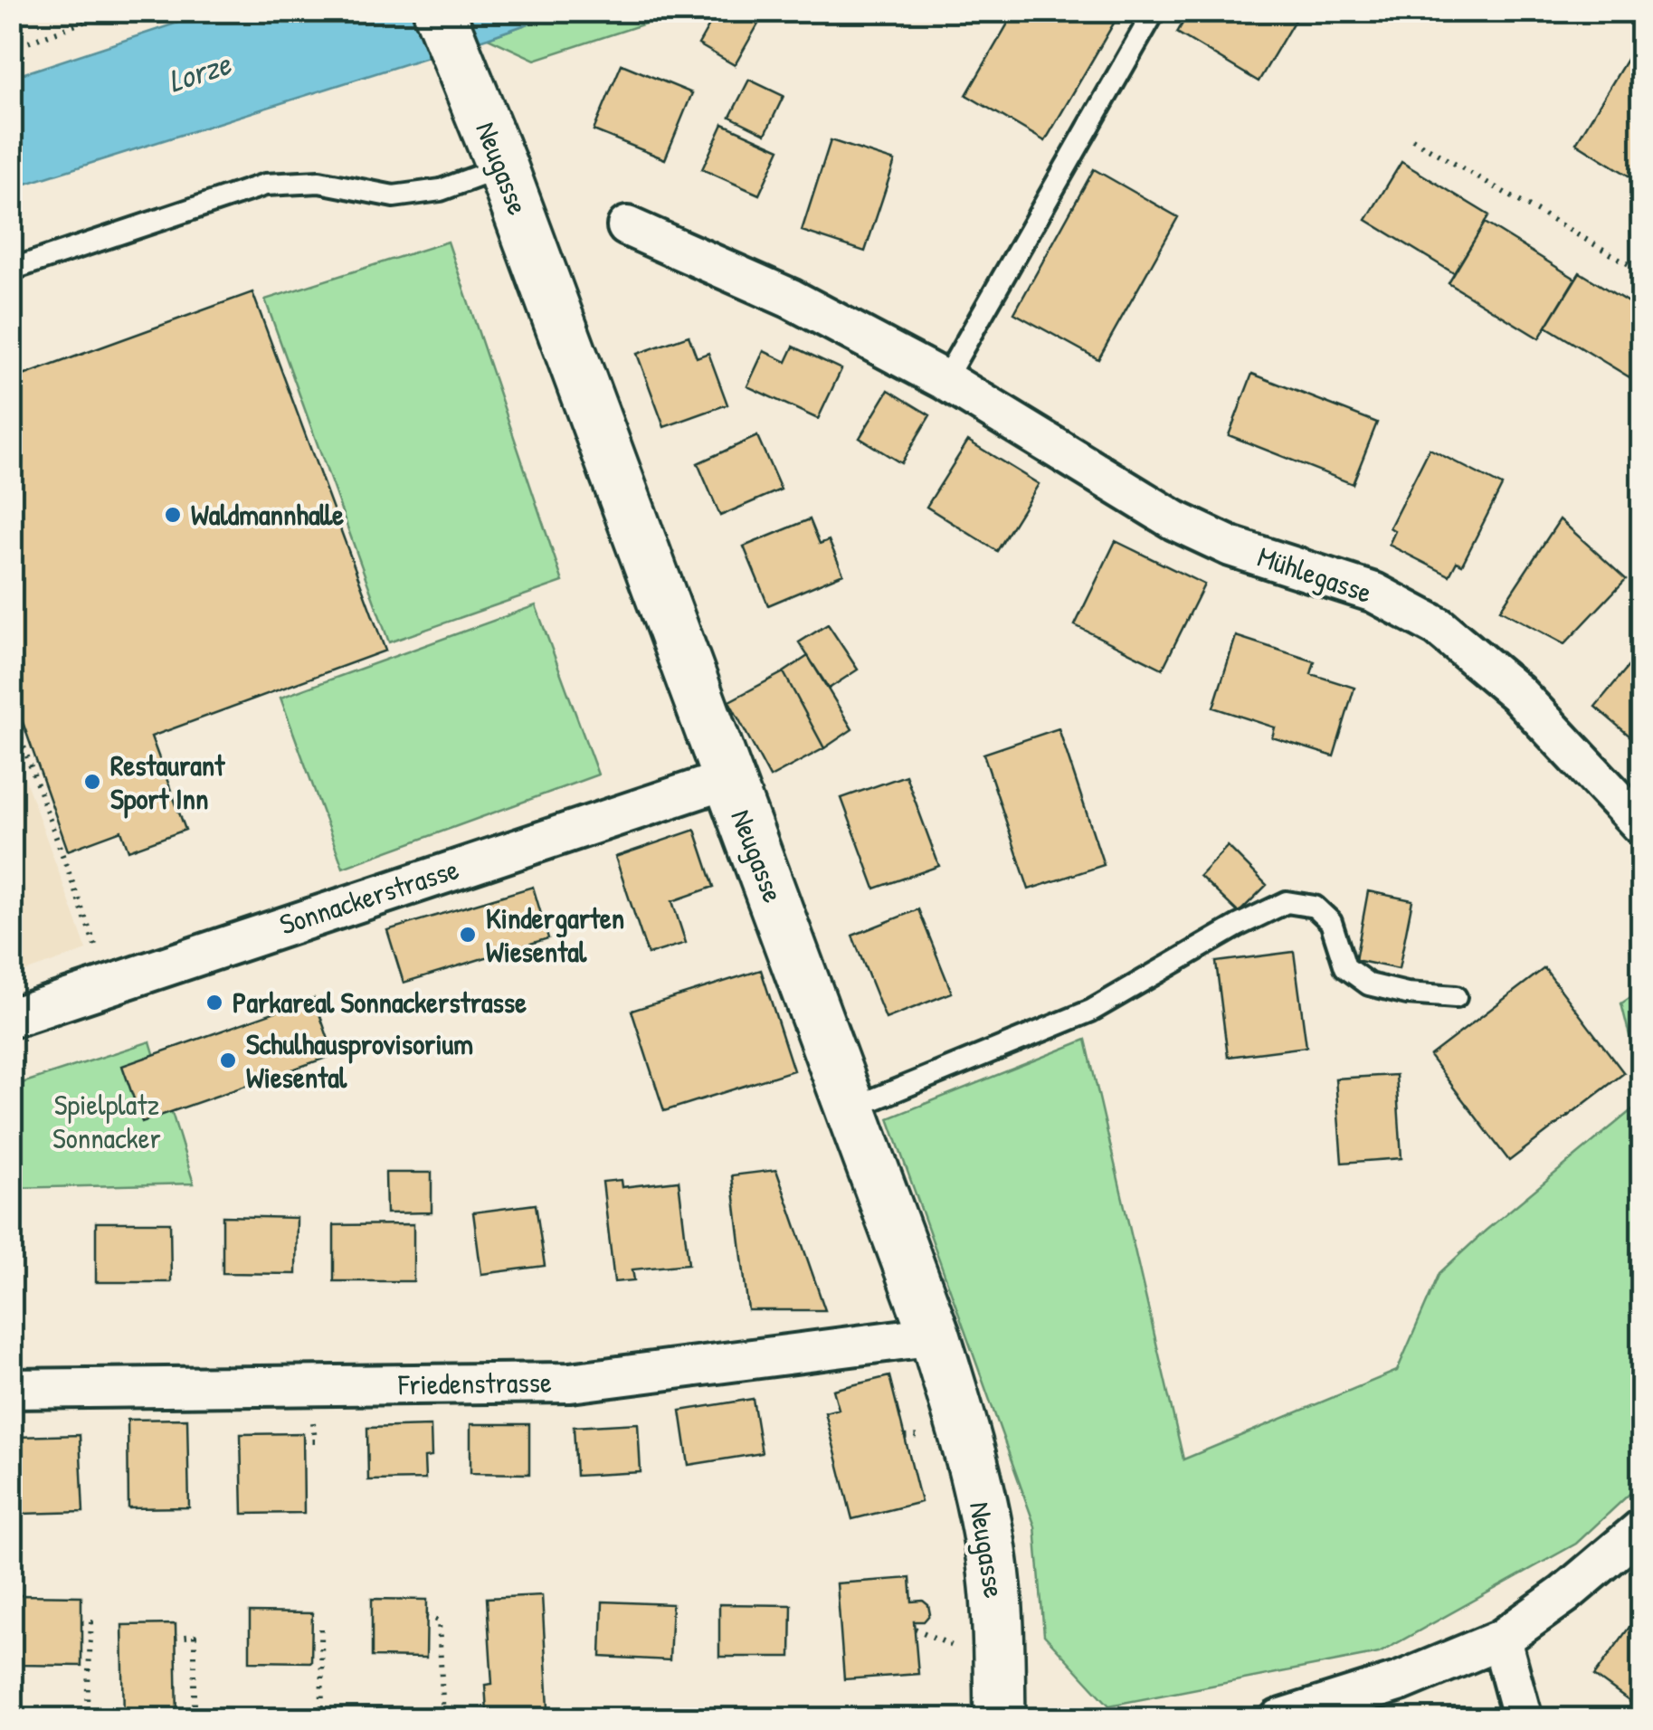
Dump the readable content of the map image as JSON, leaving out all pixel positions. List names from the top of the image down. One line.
{"streets":{"street":["Neugasse","Mühlegasse","Sonnackerstrasse","Friedenstrasse"]},"crossings":[["Neugasse","Sonnackerstrasse"],["Neugasse","Friedenstrasse"]],"water":["Lorze"],"parks":["Spielplatz Sonnacker"],"places":["Waldmannhalle","Restaurant Sport Inn","Kindergarten Wiesental","Parkareal Sonnackerstrasse","Schulhausprovisorium Wiesental"]}
